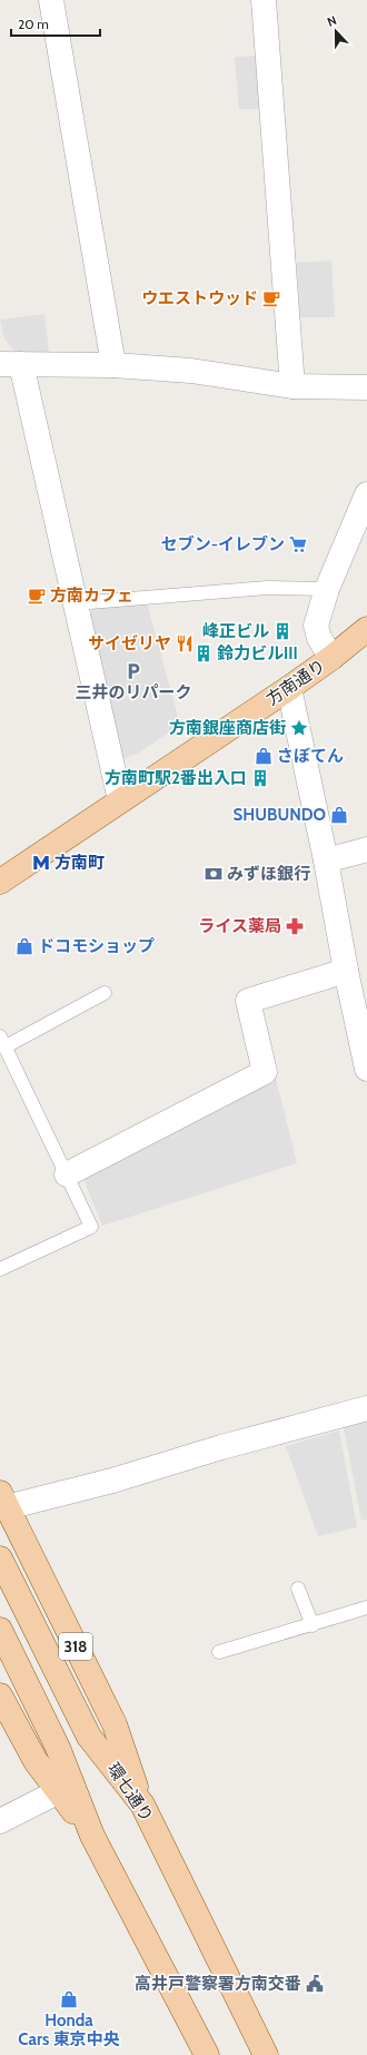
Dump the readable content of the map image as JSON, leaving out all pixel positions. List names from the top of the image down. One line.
{"streets":{"main road":["方南通り","318","環七通り"]},"crossings":[["318","環七通り"]],"places":{"cafe":["ウエストウッド","方南カフェ"],"supermarket":["セブン-イレブン"],"building":["峰正ビル","鈴力ビルIII","方南町駅2番出入口"],"restaurant":["サイゼリヤ"],"parking":["三井のリパーク"],"place":["方南銀座商店街"],"shop":["さぼてん","SHUBUNDO","ドコモショップ","Honda Cars 東京中央"],"metro station":["方南町"],"bank":["みずほ銀行"],"pharmacy":["ライス薬局"],"public building":["高井戸警察署方南交番"]},"scale_bar":"20 m","north":"top"}
